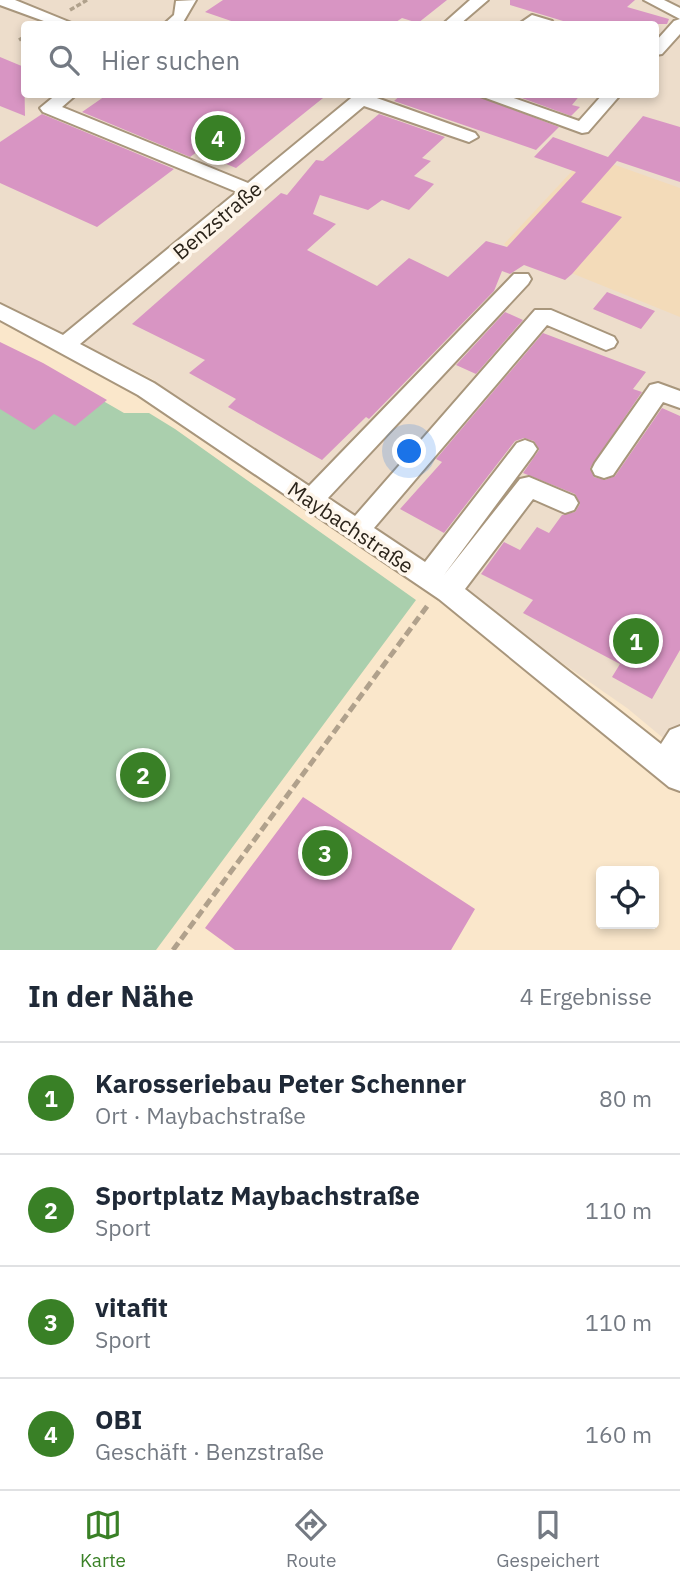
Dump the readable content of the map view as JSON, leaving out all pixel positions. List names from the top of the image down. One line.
{"streets":{"street":["Benzstraße","Maybachstraße"]},"crossings":[["Benzstraße","Maybachstraße"]],"page":{"search":"Hier suchen","pins":["4","1","2","3"],"heading":["In der Nähe","4 Ergebnisse"],"list":[{"mark":"1","name":"Karosseriebau Peter Schenner","note":"Ort · Maybachstraße","value":"80 m"},{"mark":"2","name":"Sportplatz Maybachstraße","note":"Sport","value":"110 m"},{"mark":"3","name":"vitafit","note":"Sport","value":"110 m"},{"mark":"4","name":"OBI","note":"Geschäft · Benzstraße","value":"160 m"}],"nav":["Karte","Route","Gespeichert"]}}
